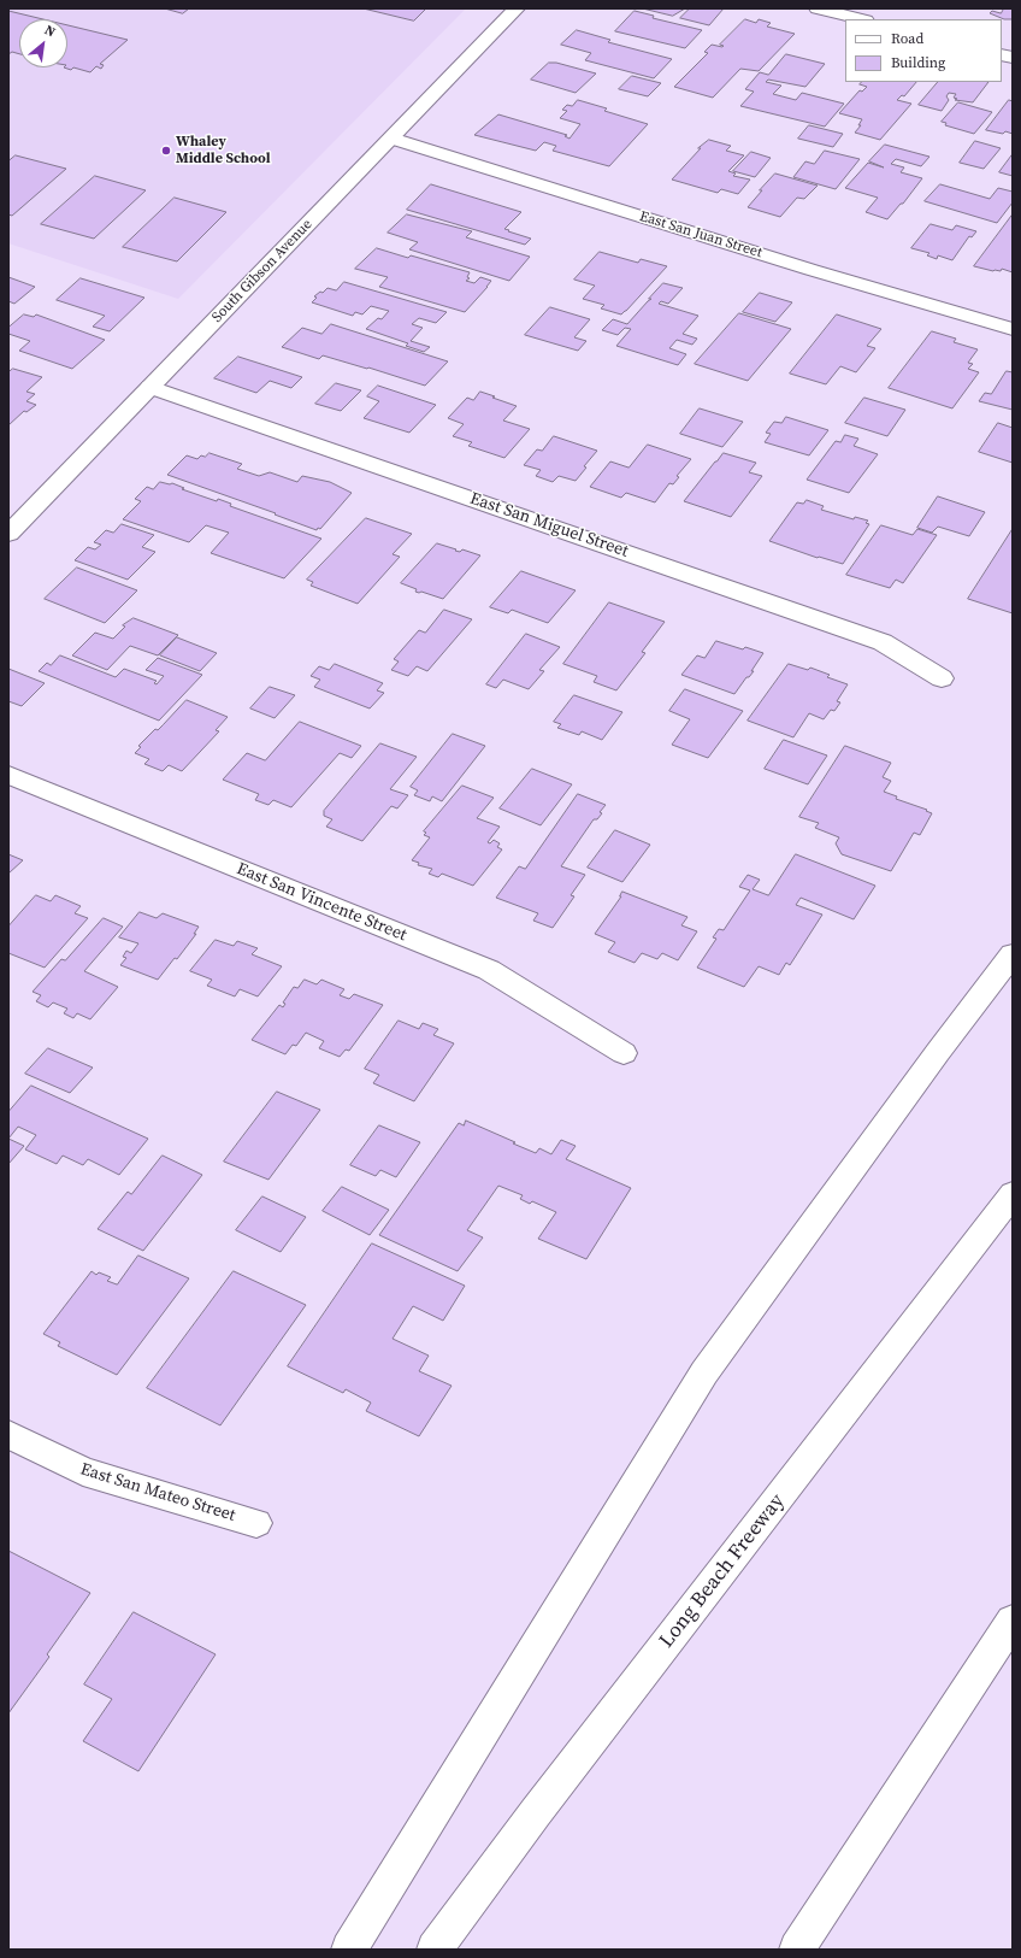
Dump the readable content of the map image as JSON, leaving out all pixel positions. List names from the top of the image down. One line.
{"streets":{"main road":["East San Juan Street","South Gibson Avenue","East San Miguel Street","East San Vincente Street","East San Mateo Street","Long Beach Freeway"]},"crossings":[["East San Juan Street","South Gibson Avenue"],["South Gibson Avenue","East San Miguel Street"]],"places":["Whaley Middle School"],"legend":["Road","Building"],"north":"top right"}
